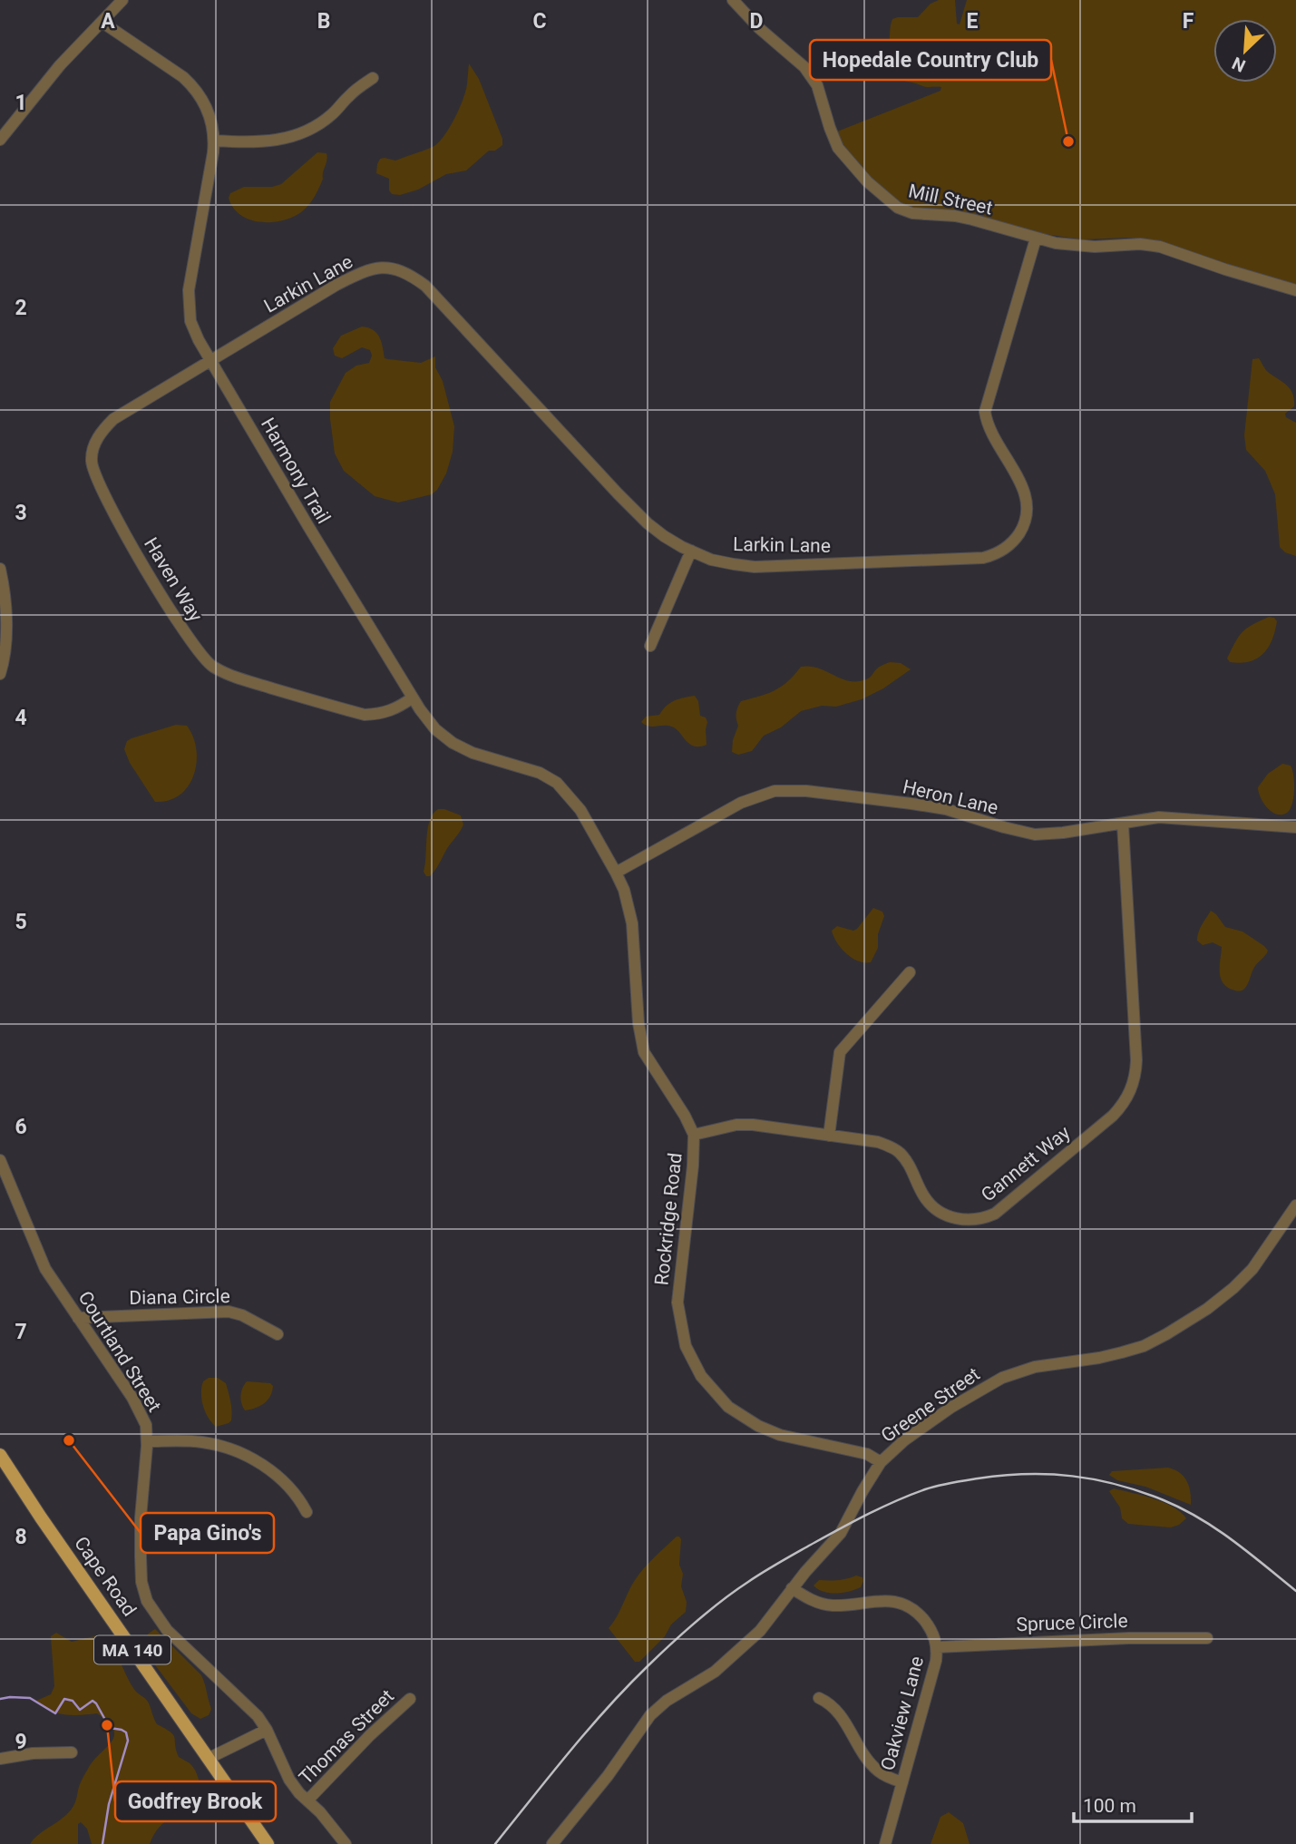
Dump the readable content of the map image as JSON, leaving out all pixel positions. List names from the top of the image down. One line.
{"streets":{"main road":["Cape Road","MA 140"],"street":["Mill Street","Larkin Lane","Harmony Trail","Haven Way","Heron Lane","Gannett Way","Rockridge Road","Diana Circle","Courtland Street","Greene Street","Spruce Circle","Oakview Lane","Thomas Street"]},"crossings":[["Mill Street","Larkin Lane"],["Larkin Lane","Harmony Trail"],["Larkin Lane","Haven Way"],["Harmony Trail","Haven Way"],["Harmony Trail","Heron Lane"],["Harmony Trail","Rockridge Road"],["Heron Lane","Gannett Way"],["Heron Lane","Rockridge Road"],["Gannett Way","Rockridge Road"],["Rockridge Road","Greene Street"],["Diana Circle","Courtland Street"],["Courtland Street","Thomas Street"],["Greene Street","Oakview Lane"],["Spruce Circle","Oakview Lane"]],"places":["Hopedale Country Club","Papa Gino's","Godfrey Brook"],"scale_bar":"100 m","north":"bottom left","grid":{"columns":["A","B","C","D","E","F"],"rows":["1","2","3","4","5","6","7","8","9"]}}
